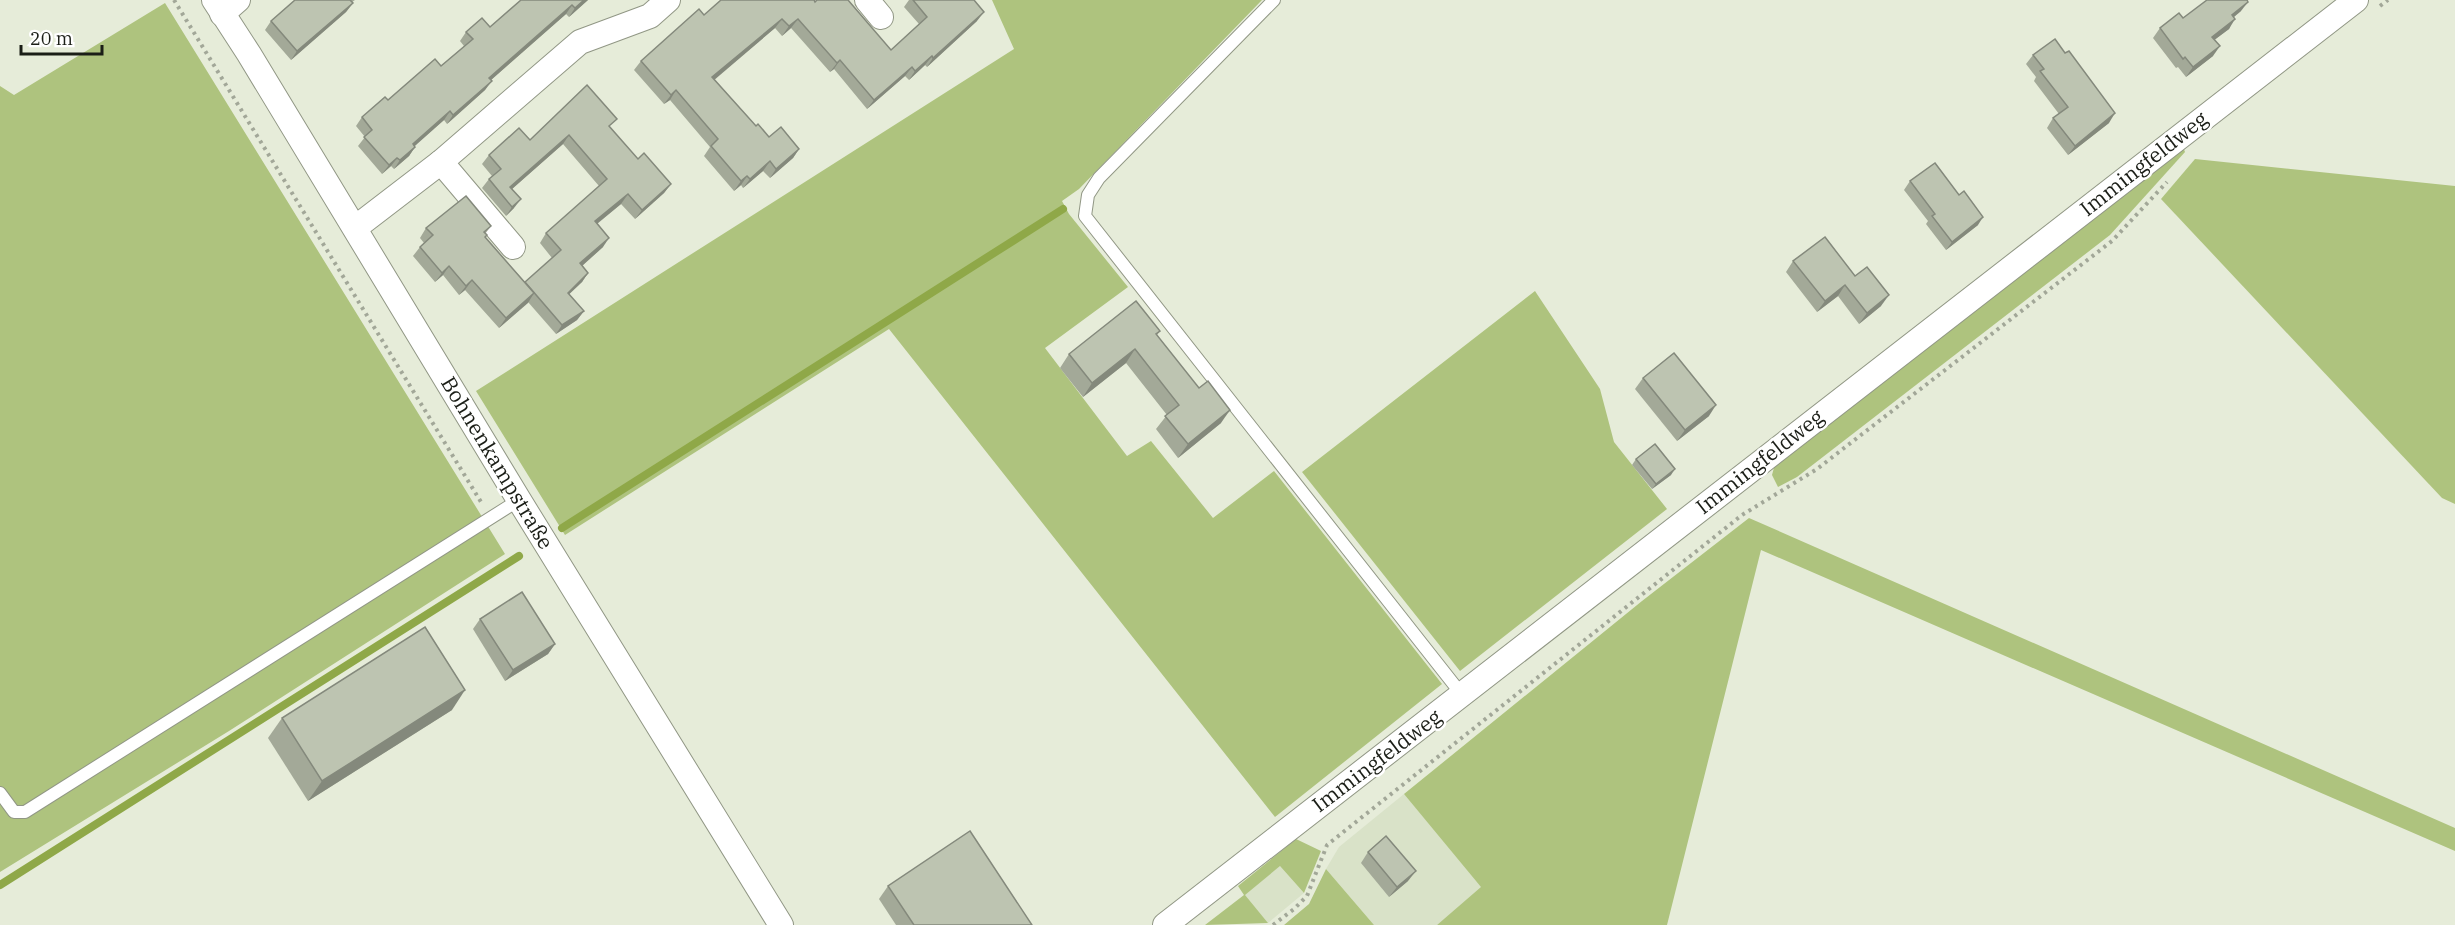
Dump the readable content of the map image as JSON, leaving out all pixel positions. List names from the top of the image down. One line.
{"streets":{"street":["Immingfeldweg","Bohnenkampstraße"]},"scale_bar":"20 m"}
